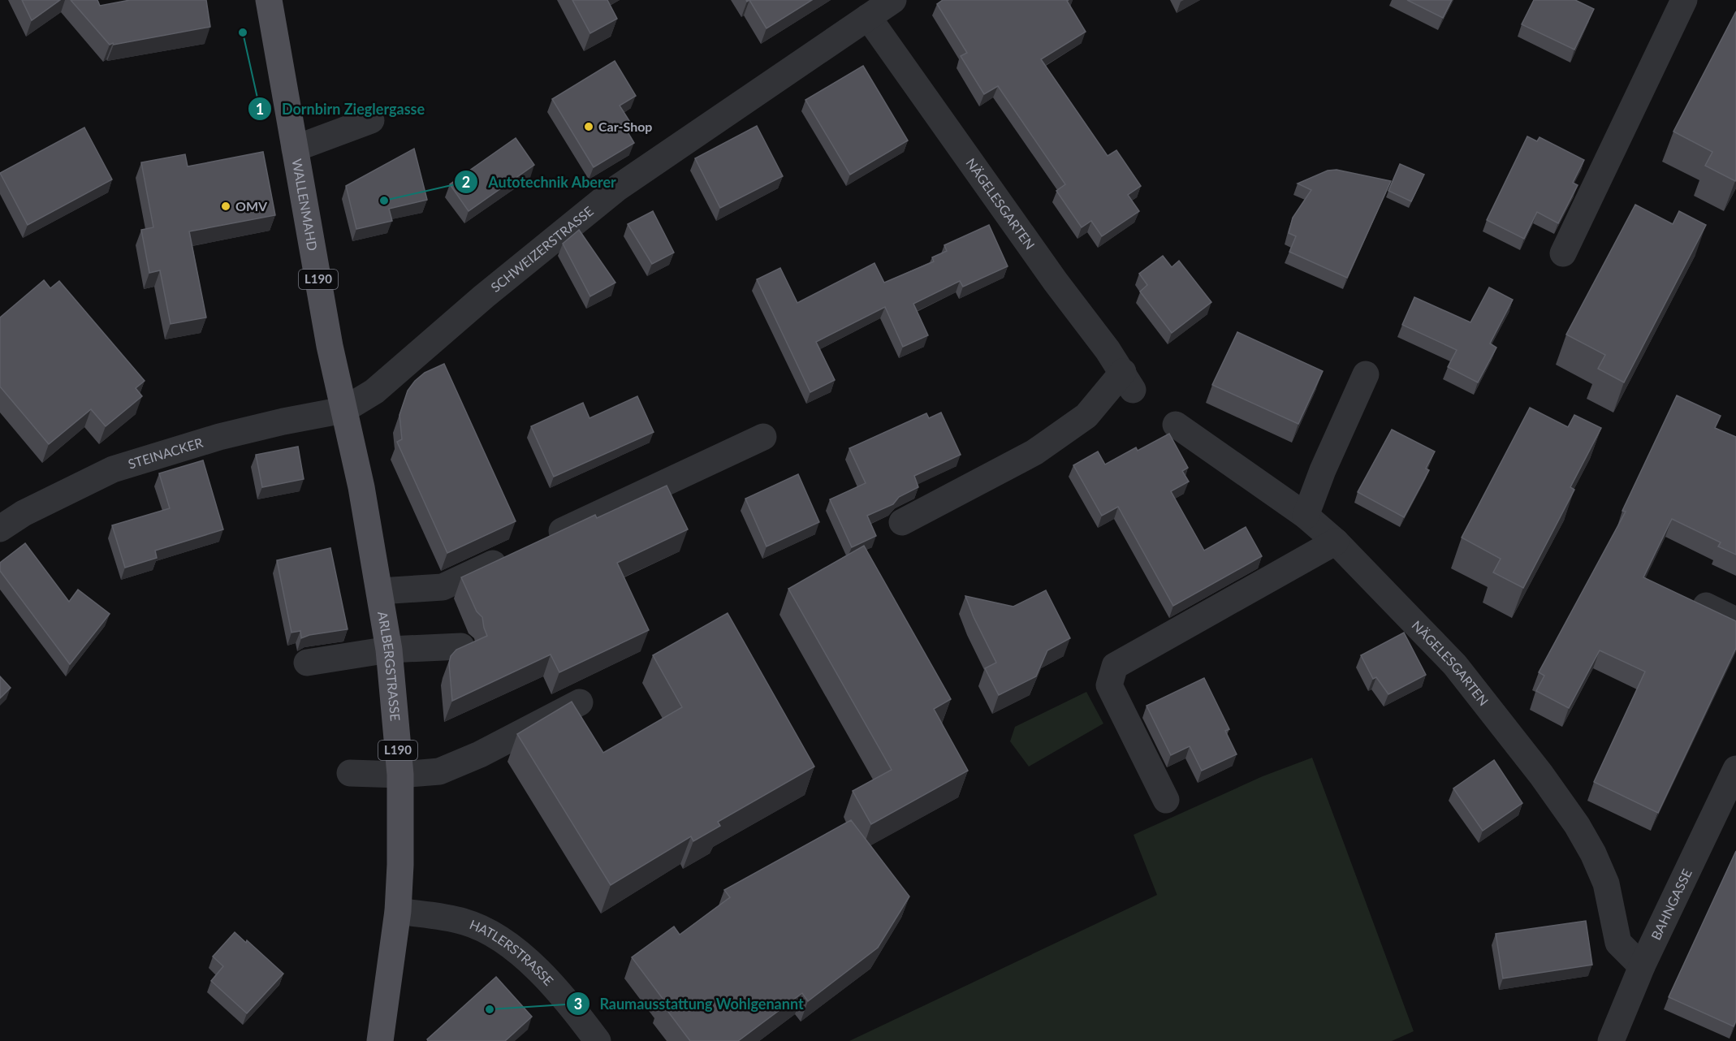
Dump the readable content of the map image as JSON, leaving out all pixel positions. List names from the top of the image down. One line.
{"streets":{"main road":["WALLENMAHD","L190","ARLBERGSTRASSE"],"street":["NÄGELESGARTEN","SCHWEIZERSTRASSE","STEINACKER","BAHNGASSE","HATLERSTRASSE"]},"crossings":[["NÄGELESGARTEN","SCHWEIZERSTRASSE"],["NÄGELESGARTEN","BAHNGASSE"],["WALLENMAHD","SCHWEIZERSTRASSE"],["WALLENMAHD","STEINACKER"],["WALLENMAHD","ARLBERGSTRASSE"],["SCHWEIZERSTRASSE","STEINACKER"],["SCHWEIZERSTRASSE","ARLBERGSTRASSE"],["STEINACKER","ARLBERGSTRASSE"],["ARLBERGSTRASSE","HATLERSTRASSE"]],"places":["Dornbirn Zieglergasse","Car-Shop","Autotechnik Aberer","OMV","Raumausstattung Wohlgenannt"]}
